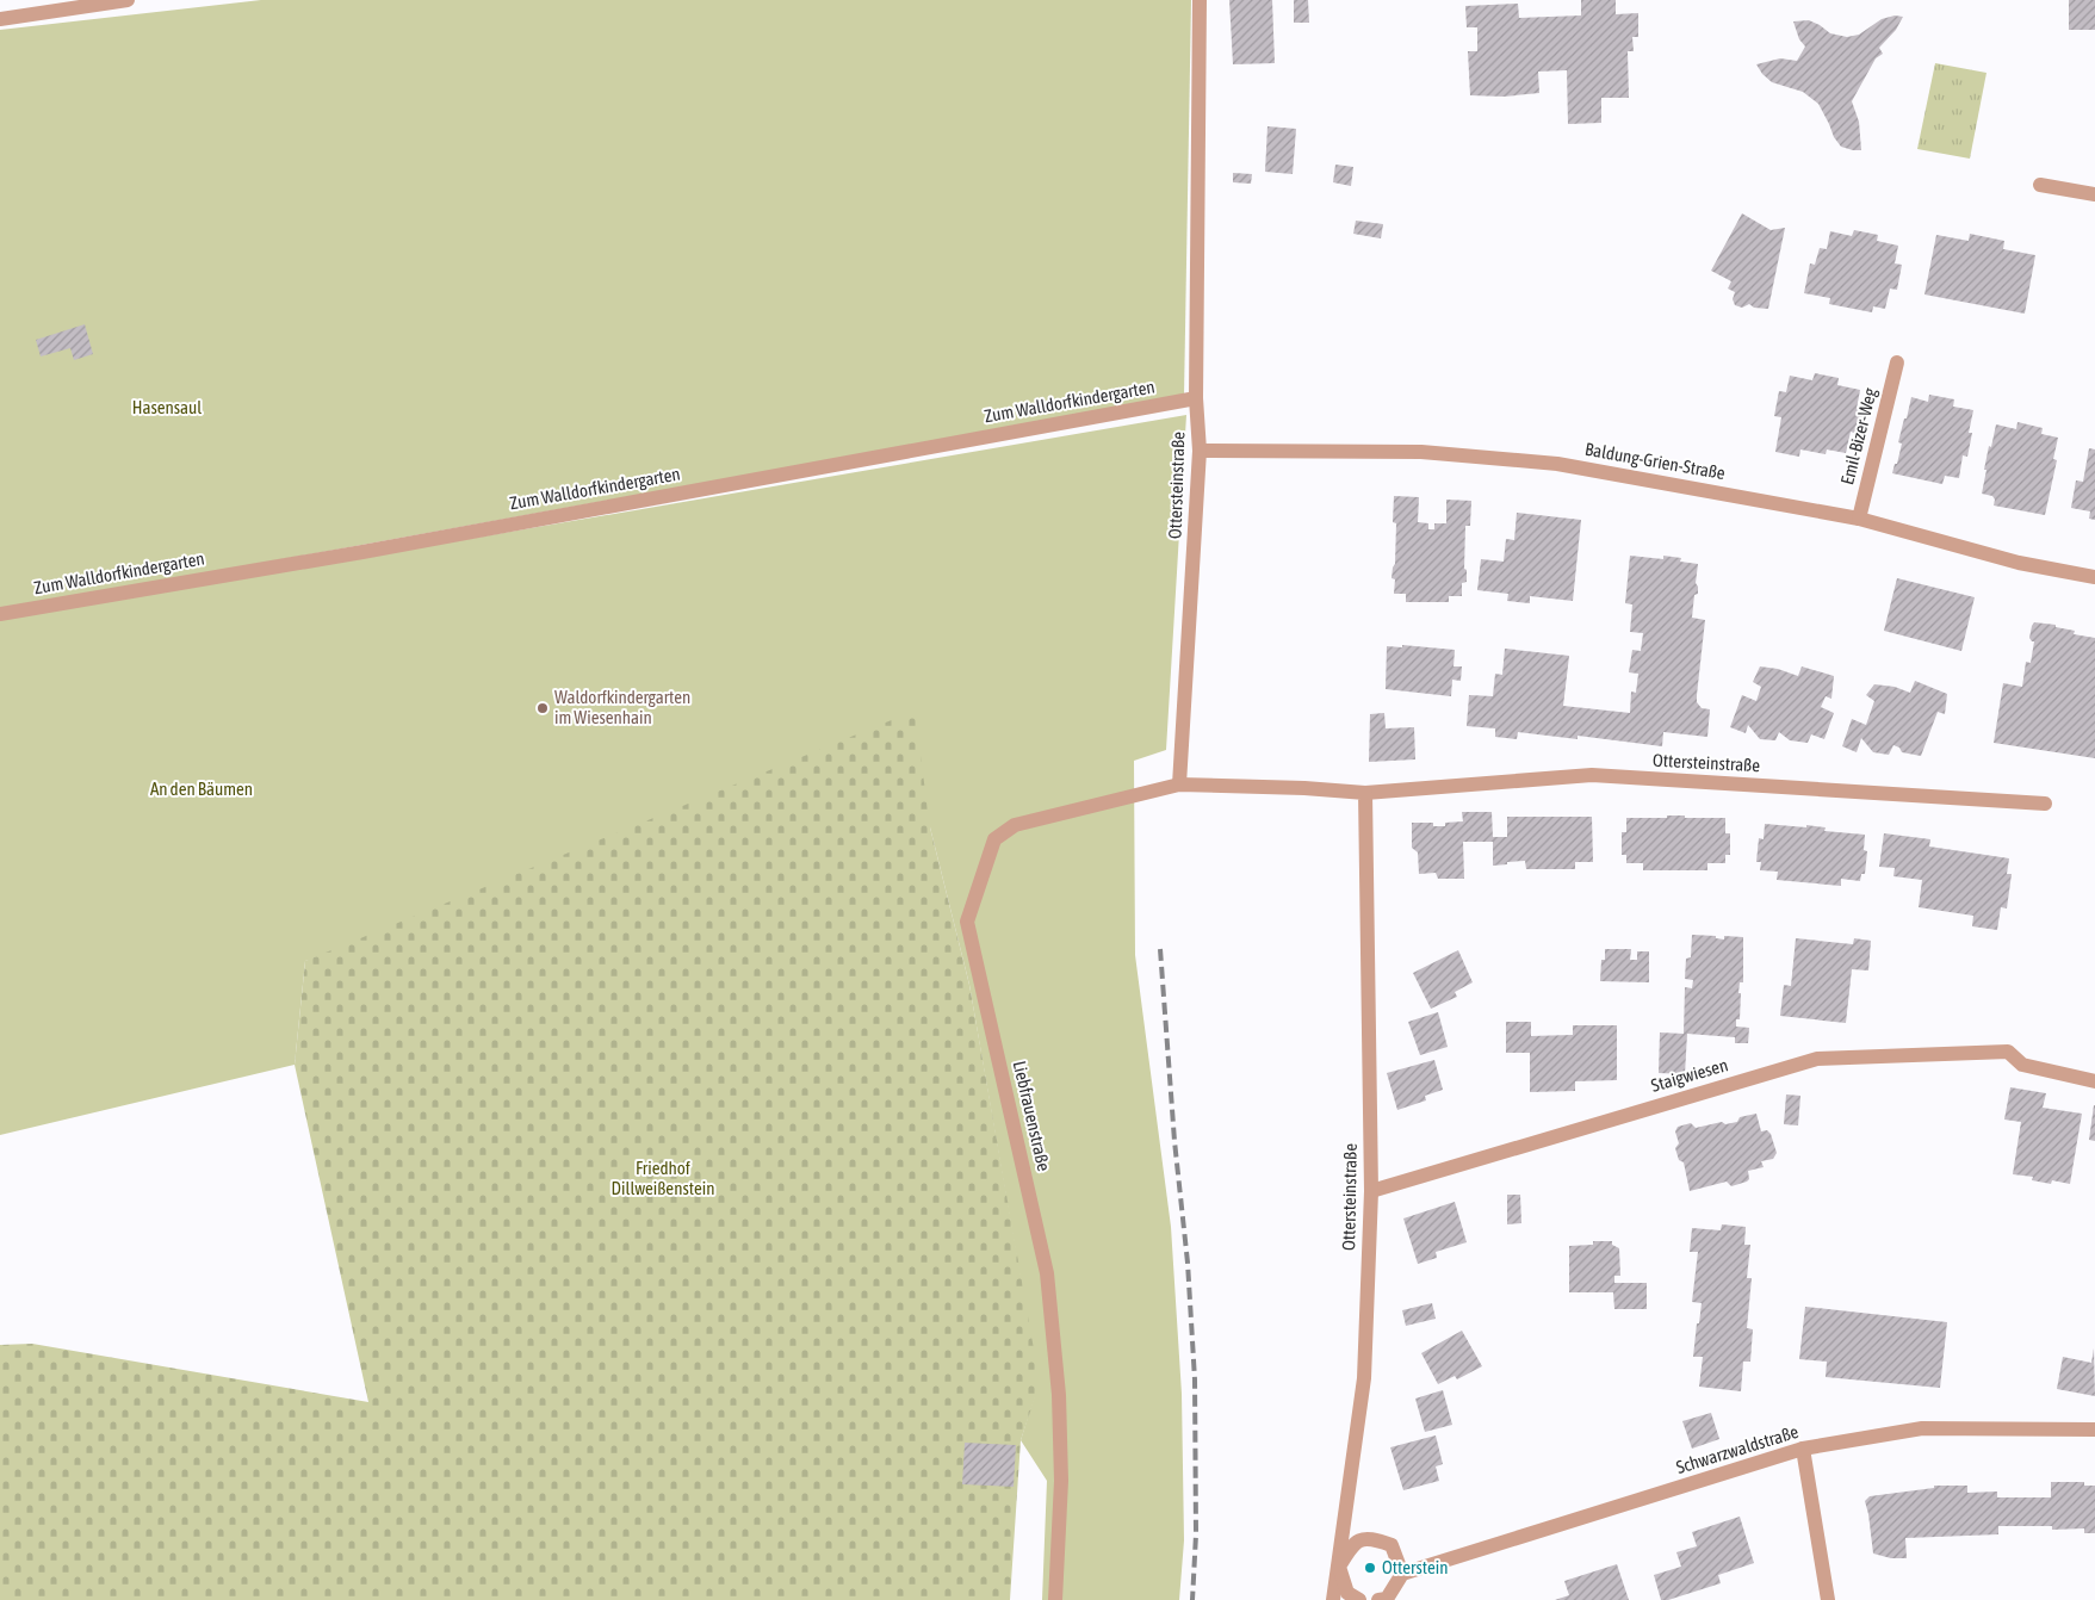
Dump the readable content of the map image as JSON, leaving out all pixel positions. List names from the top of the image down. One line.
{"streets":{"street":["Zum Walldorfkindergarten","Emil-Bizer-Weg","Baldung-Grien-Straße","Ottersteinstraße","Staigwiesen","Liebfrauenstraße","Schwarzwaldstraße"]},"crossings":[["Zum Walldorfkindergarten","Ottersteinstraße"],["Emil-Bizer-Weg","Baldung-Grien-Straße"],["Baldung-Grien-Straße","Ottersteinstraße"],["Ottersteinstraße","Staigwiesen"],["Ottersteinstraße","Liebfrauenstraße"]],"parks":["Hasensaul","An den Bäumen","Friedhof Dillweißenstein"],"places":["Waldorfkindergarten im Wiesenhain","Otterstein"]}
